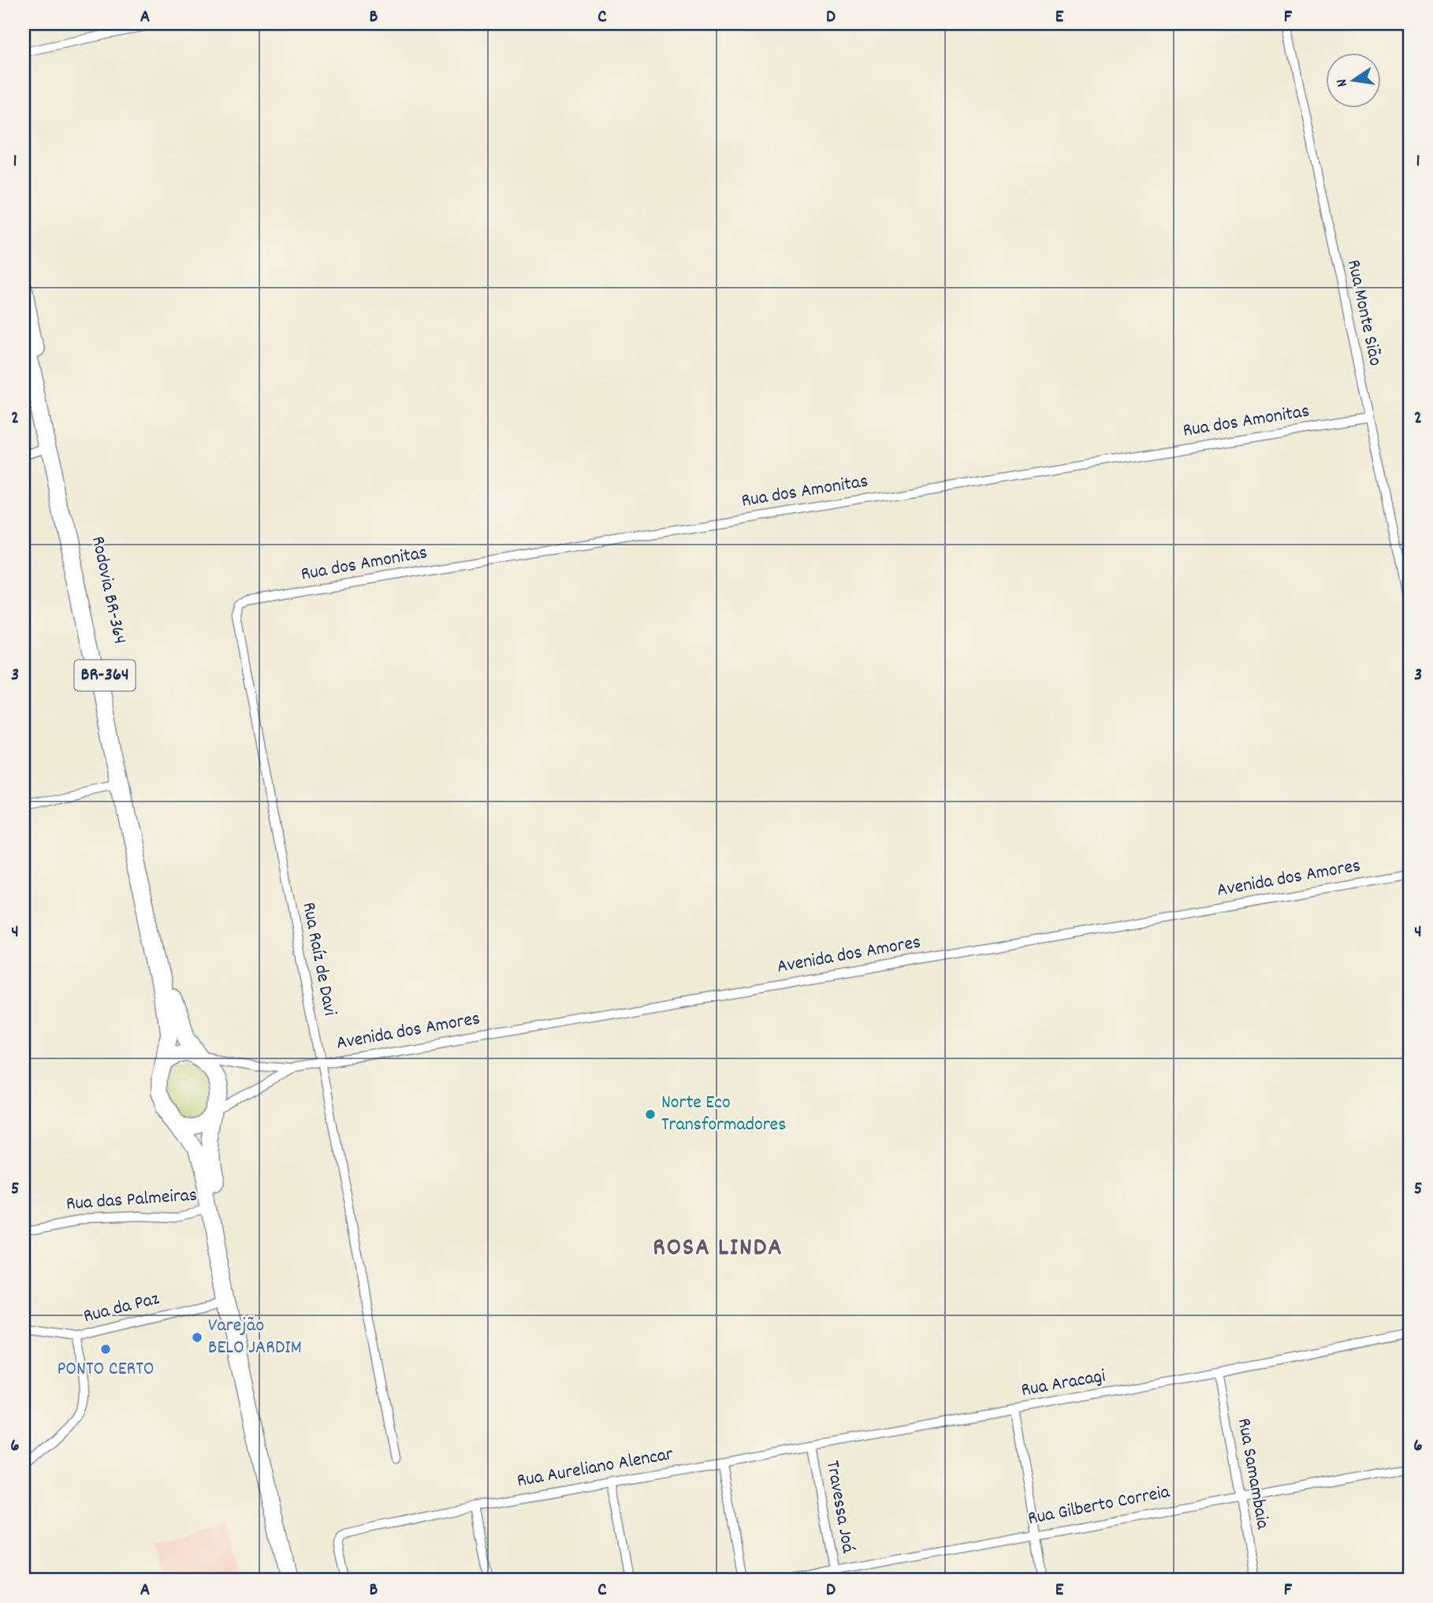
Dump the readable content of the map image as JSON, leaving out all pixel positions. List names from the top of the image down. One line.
{"streets":{"highway":["Rodovia BR-364","BR-364"],"street":["Rua Monte Sião","Rua dos Amonitas","Avenida dos Amores","Rua Raíz de Davi","Rua das Palmeiras","Rua da Paz","Rua Aracagi","Rua Aureliano Alencar","Rua Samambaia","Rua Gilberto Correia","Travessa Joá"]},"crossings":[["Rua Monte Sião","Rua dos Amonitas"],["Rua dos Amonitas","Rua Raíz de Davi"],["Rodovia BR-364","BR-364"],["Rodovia BR-364","Avenida dos Amores"],["BR-364","Avenida dos Amores"],["BR-364","Rua das Palmeiras"],["BR-364","Rua da Paz"],["Avenida dos Amores","Rua Raíz de Davi"],["Rua Aracagi","Rua Aureliano Alencar"],["Rua Aracagi","Rua Samambaia"],["Rua Aracagi","Travessa Joá"],["Rua Samambaia","Rua Gilberto Correia"],["Rua Gilberto Correia","Travessa Joá"]],"districts":["ROSA LINDA"],"places":["Norte Eco Transformadores","Varejão BELO JARDIM","PONTO CERTO"],"north":"left","grid":{"columns":["A","B","C","D","E","F"],"rows":["1","2","3","4","5","6"]}}
